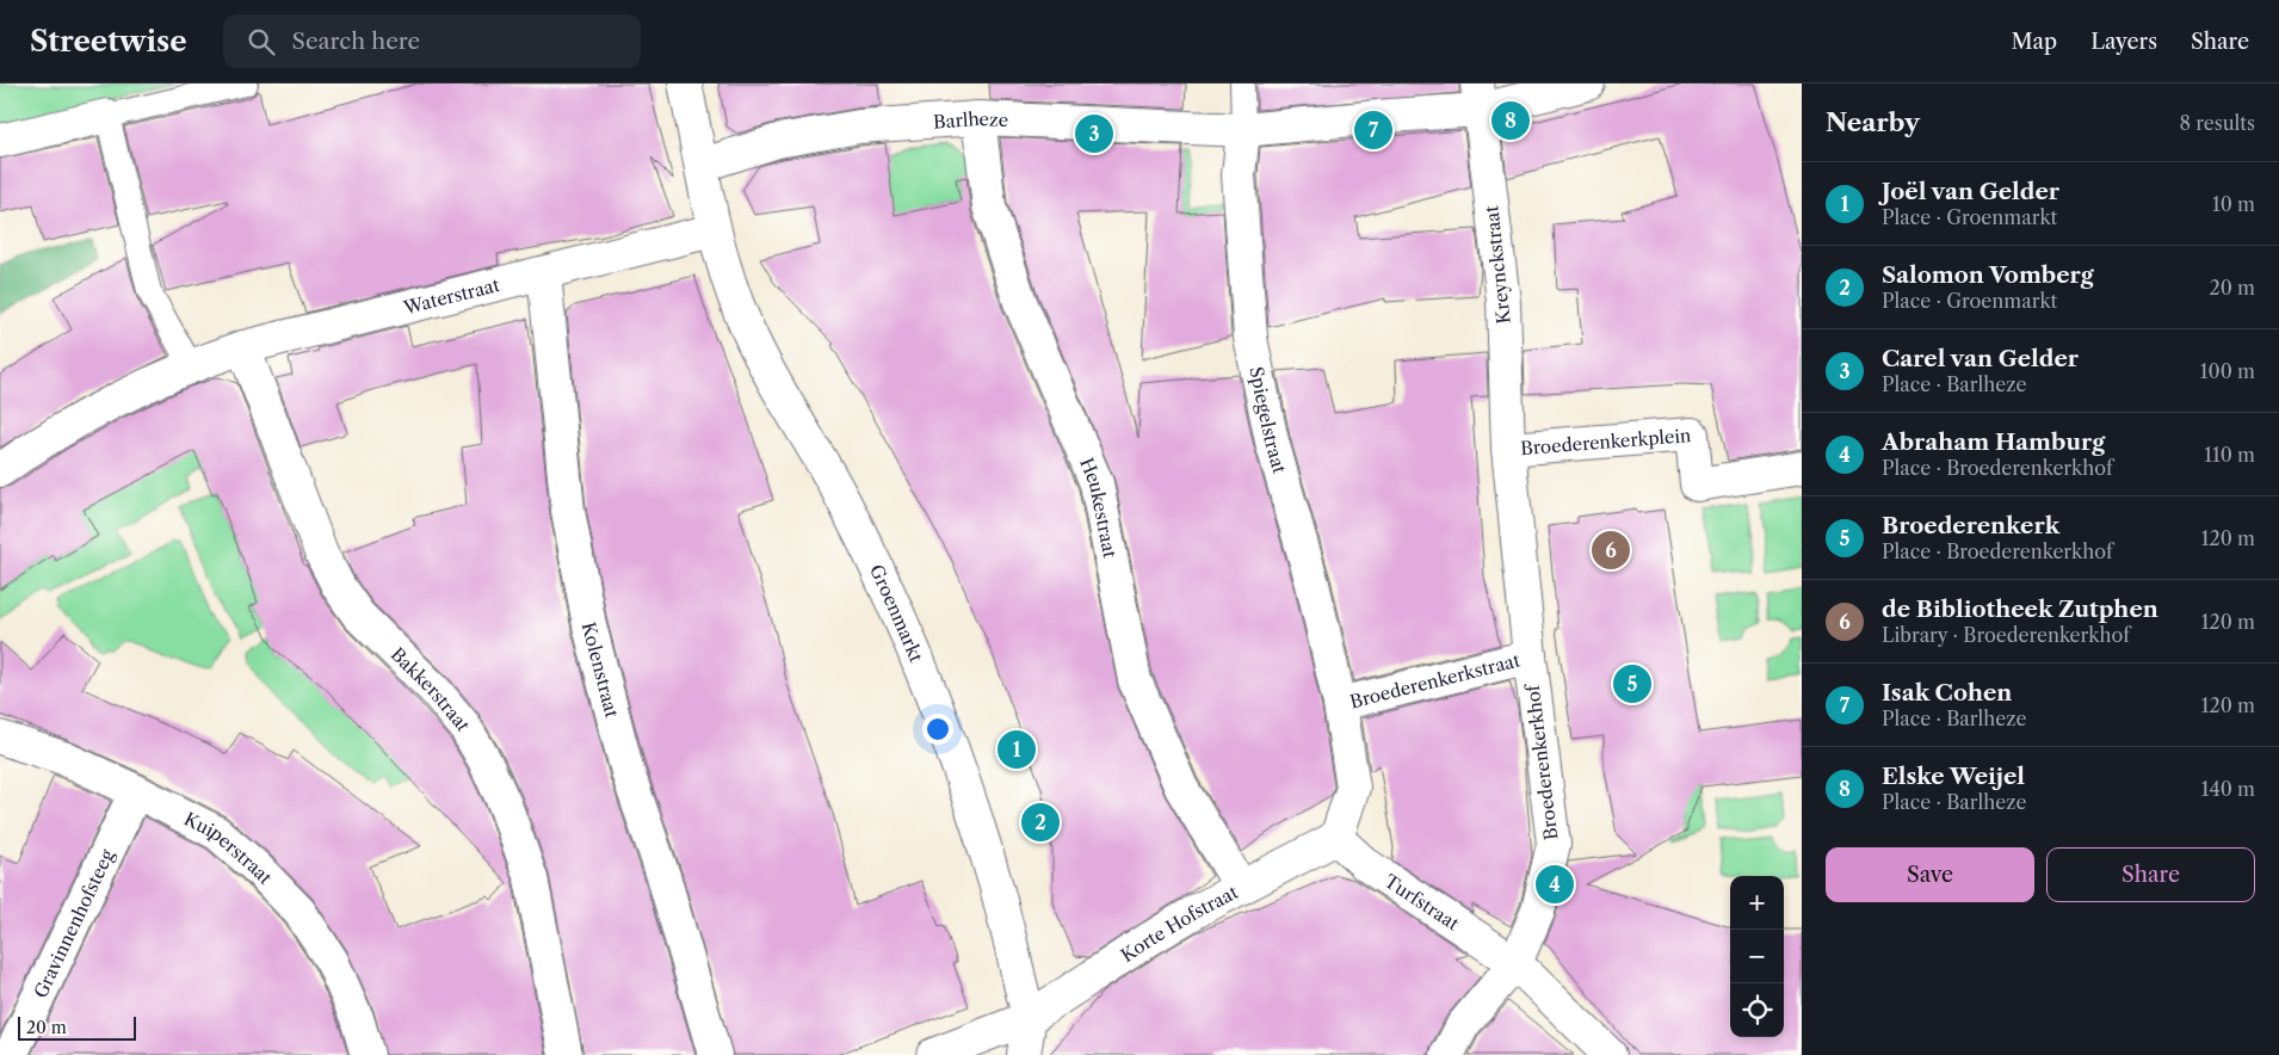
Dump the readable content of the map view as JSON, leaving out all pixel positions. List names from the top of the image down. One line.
{"streets":{"street":["Barlheze","Kreynckstraat","Waterstraat","Spiegelstraat","Broederenkerkplein","Heukestraat","Groenmarkt","Kolenstraat","Broederenkerkstraat","Bakkerstraat","Broederenkerkhof","Kuiperstraat","Turfstraat","Gravinnenhofsteeg","Korte Hofstraat"]},"crossings":[["Barlheze","Kreynckstraat"],["Barlheze","Spiegelstraat"],["Barlheze","Heukestraat"],["Barlheze","Groenmarkt"],["Kreynckstraat","Broederenkerkplein"],["Kreynckstraat","Broederenkerkhof"],["Waterstraat","Groenmarkt"],["Waterstraat","Kolenstraat"],["Waterstraat","Bakkerstraat"],["Spiegelstraat","Broederenkerkstraat"],["Broederenkerkplein","Broederenkerkhof"],["Heukestraat","Korte Hofstraat"],["Groenmarkt","Korte Hofstraat"],["Broederenkerkstraat","Broederenkerkhof"],["Broederenkerkhof","Turfstraat"],["Kuiperstraat","Gravinnenhofsteeg"],["Turfstraat","Korte Hofstraat"]],"scale_bar":"20 m","page":{"header":"Streetwise","search":"Search here","nav":["Map","Layers","Share"],"heading":["Nearby","8 results"],"pins":["8","7","3","6","5","1","2","4"],"list":[{"mark":"1","name":"Joël van Gelder","note":"Place · Groenmarkt","value":"10 m"},{"mark":"2","name":"Salomon Vomberg","note":"Place · Groenmarkt","value":"20 m"},{"mark":"3","name":"Carel van Gelder","note":"Place · Barlheze","value":"100 m"},{"mark":"4","name":"Abraham Hamburg","note":"Place · Broederenkerkhof","value":"110 m"},{"mark":"5","name":"Broederenkerk","note":"Place · Broederenkerkhof","value":"120 m"},{"mark":"6","name":"de Bibliotheek Zutphen","note":"Library · Broederenkerkhof","value":"120 m"},{"mark":"7","name":"Isak Cohen","note":"Place · Barlheze","value":"120 m"},{"mark":"8","name":"Elske Weijel","note":"Place · Barlheze","value":"140 m"}],"buttons":["Save","Share"],"map_buttons":["+","−"],"scale":"20 m"}}
